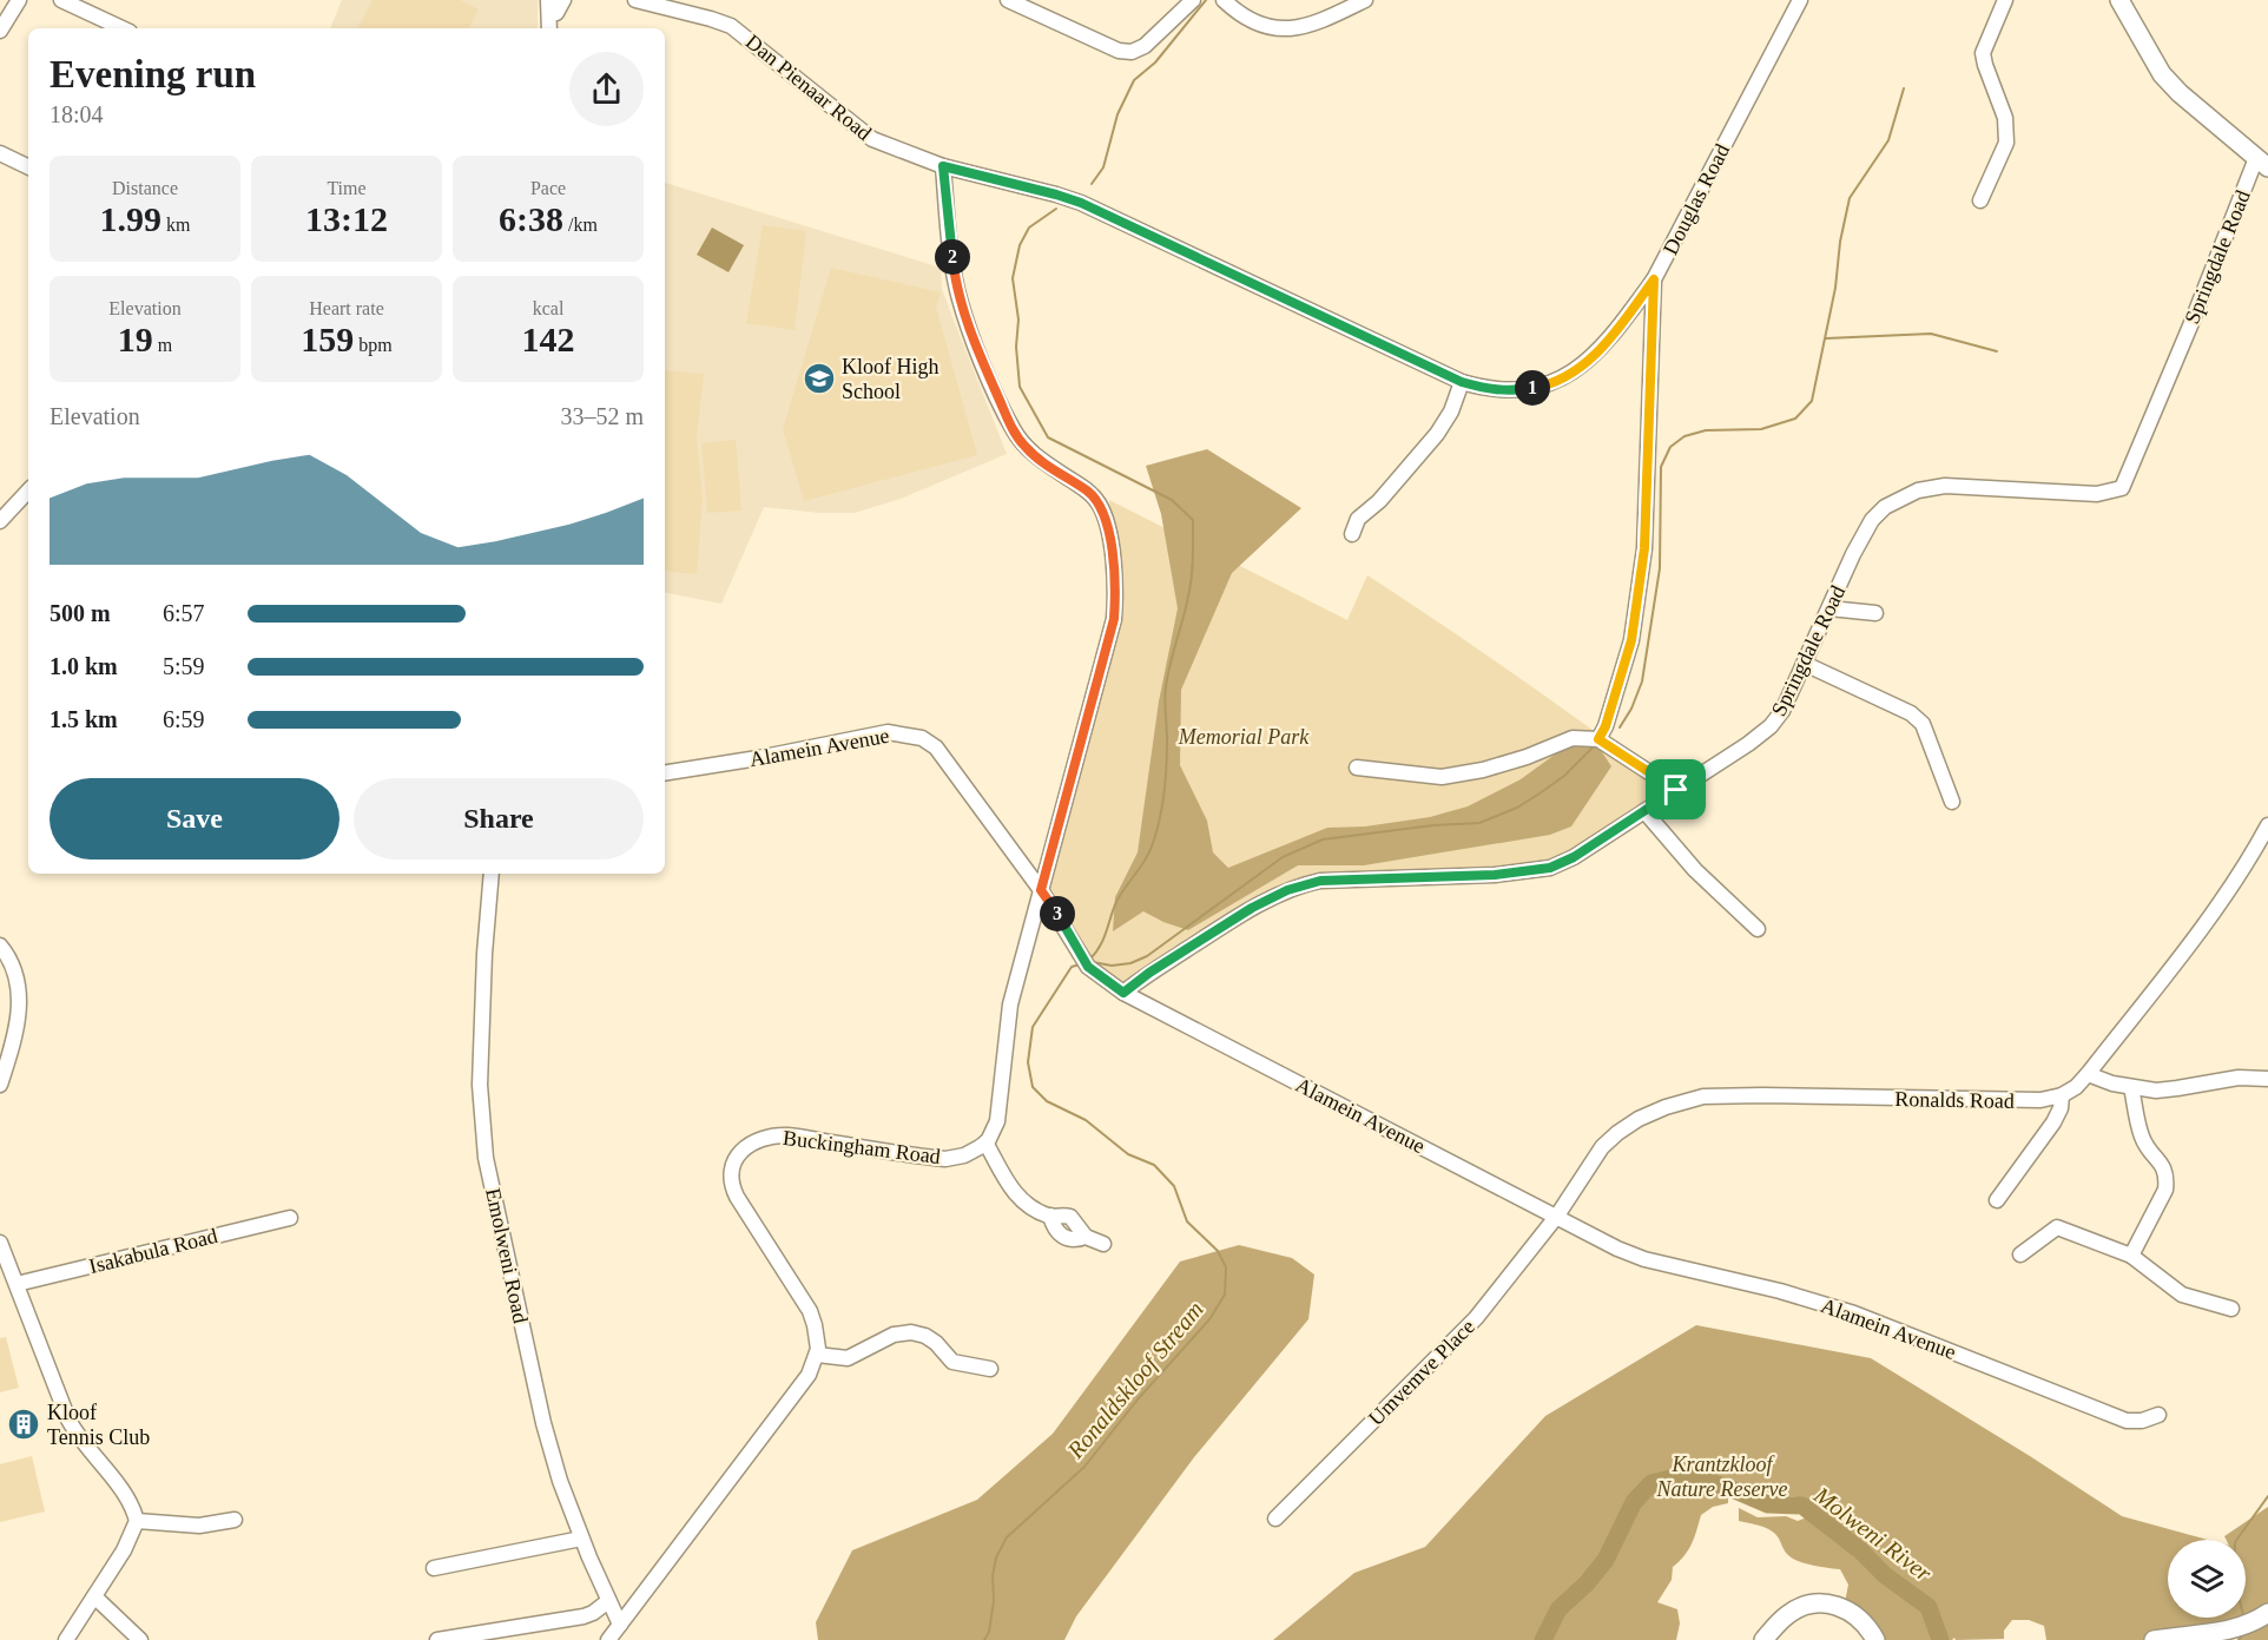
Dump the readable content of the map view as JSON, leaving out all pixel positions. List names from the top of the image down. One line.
{"streets":{"street":["Dan Pienaar Road","Douglas Road","Springdale Road","Alamein Avenue","Ronalds Road","Buckingham Road","Isakabula Road","Emolweni Road","Umvemve Place"]},"crossings":[["Dan Pienaar Road","Douglas Road"],["Springdale Road","Alamein Avenue"],["Alamein Avenue","Ronalds Road"],["Alamein Avenue","Umvemve Place"],["Ronalds Road","Umvemve Place"]],"water":["Ronaldskloof Stream","Molweni River"],"parks":["Memorial Park","Krantzkloof Nature Reserve"],"places":{"school or university":["Kloof High School"],"building":["Kloof Tennis Club"]},"page":{"heading":["Evening run","18:04"],"stats":[["Distance","1.99 km"],["Time","13:12"],["Pace","6:38 /km"],["Elevation","19 m"],["Heart rate","159 bpm"],["kcal","142"]],"pins":["2","1","3"],"chart":["Elevation","33–52 m"],"list":[{"name":"500 m","note":"6:57"},{"name":"1.0 km","note":"5:59"},{"name":"1.5 km","note":"6:59"}],"buttons":["Save","Share"]}}
